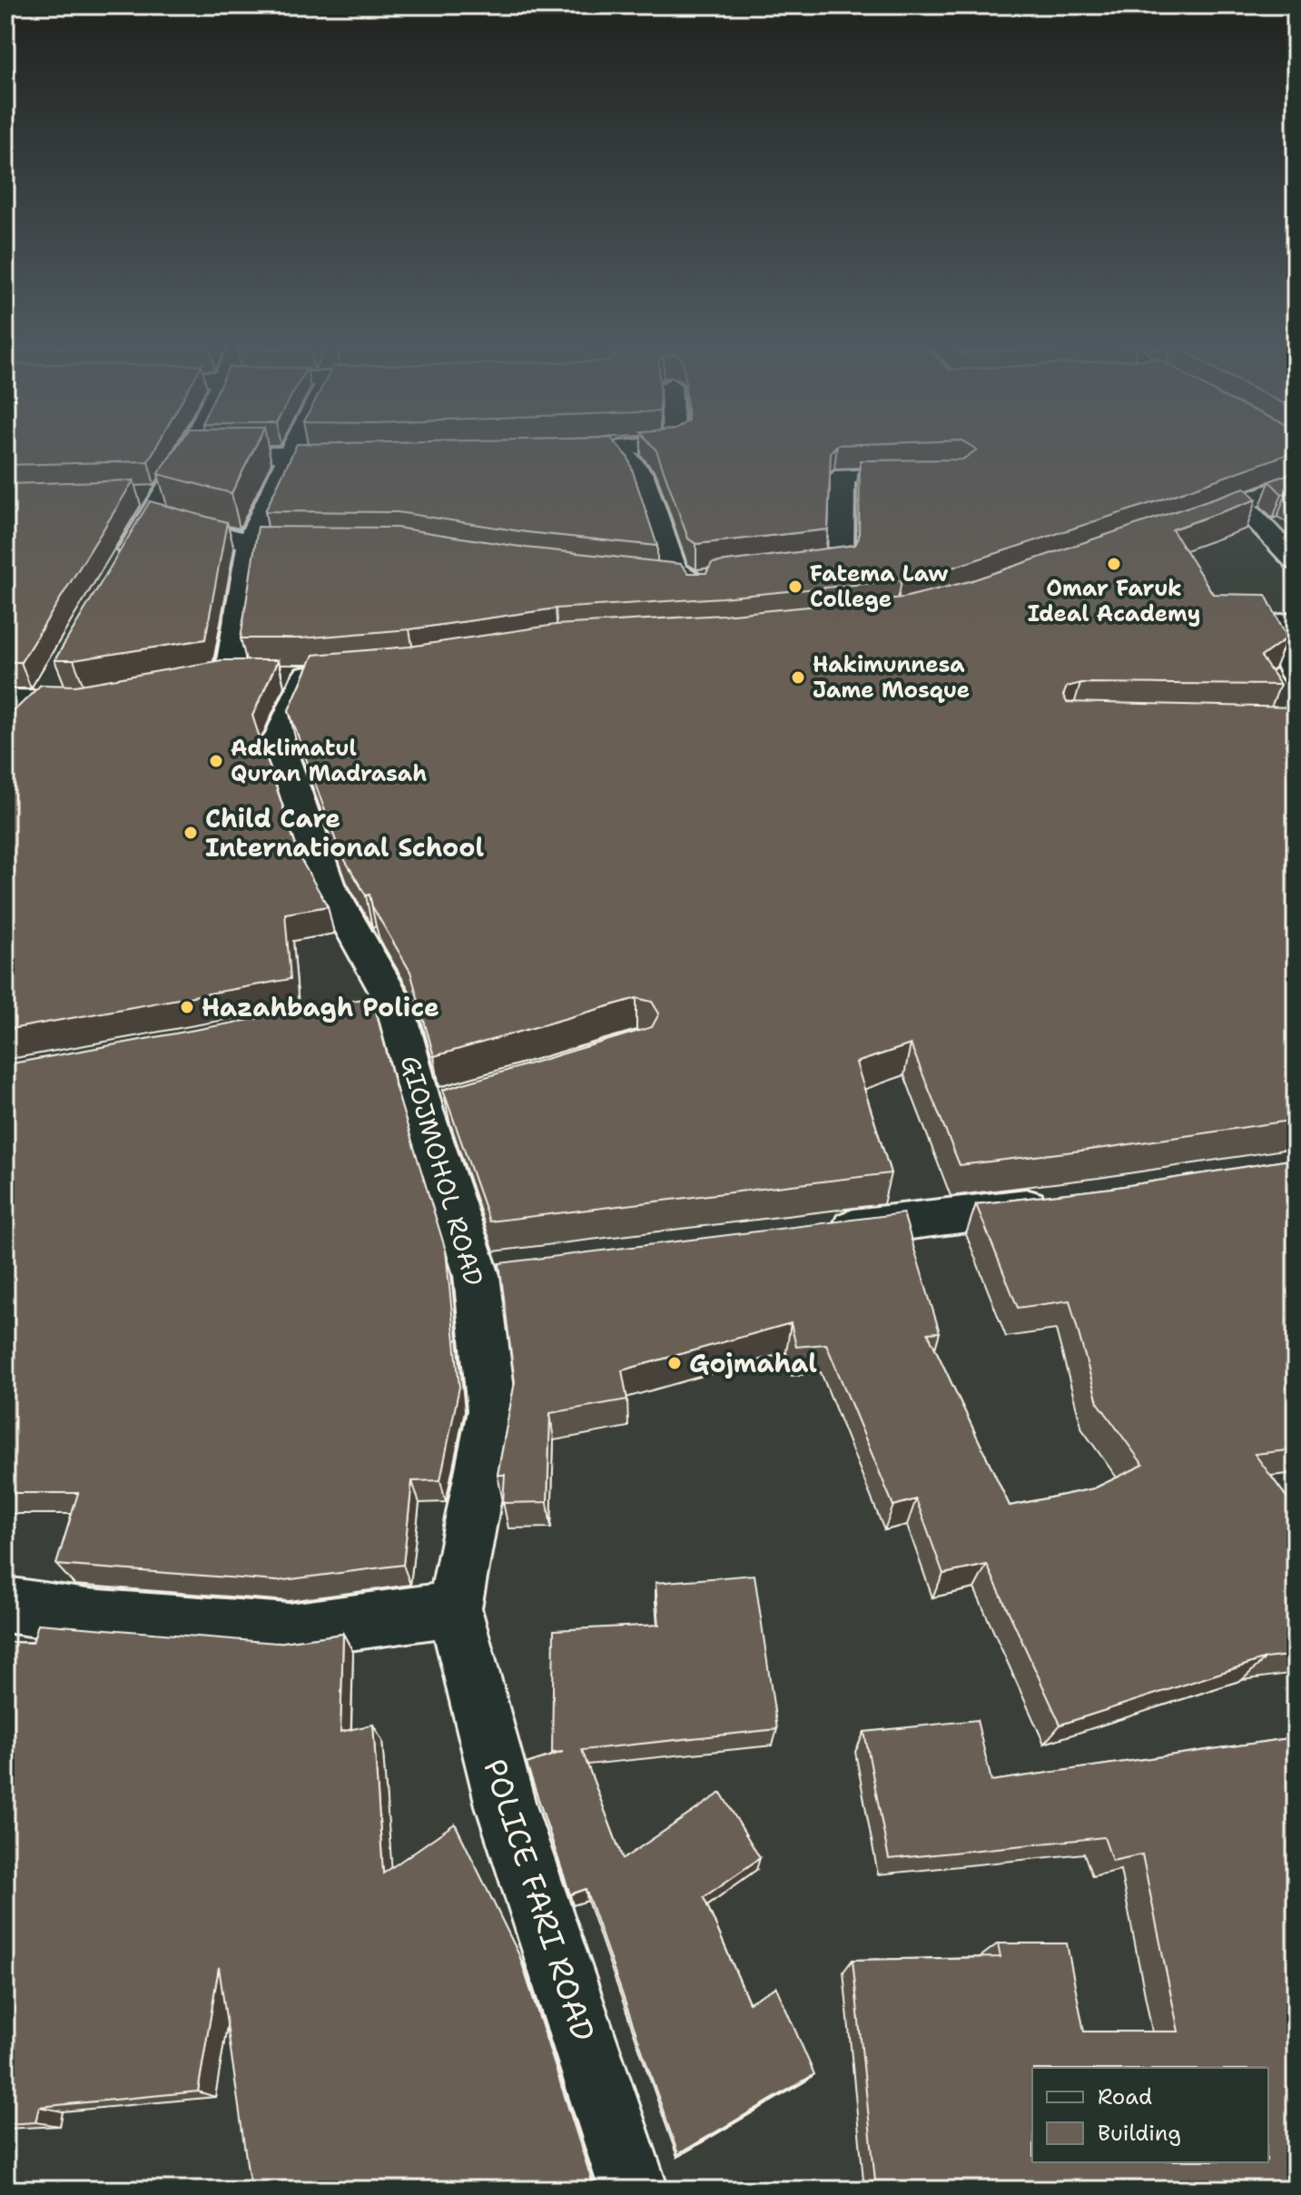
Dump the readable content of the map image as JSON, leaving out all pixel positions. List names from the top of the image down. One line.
{"streets":{"street":["GIOJMOHOL ROAD","POLICE FARI ROAD"]},"crossings":[["GIOJMOHOL ROAD","POLICE FARI ROAD"]],"places":["Omar Faruk Ideal Academy","Fatema Law College","Hakimunnesa Jame Mosque","Adklimatul Quran Madrasah","Child Care International School","Hazahbagh Police","Gojmahal"],"legend":["Road","Building"]}
